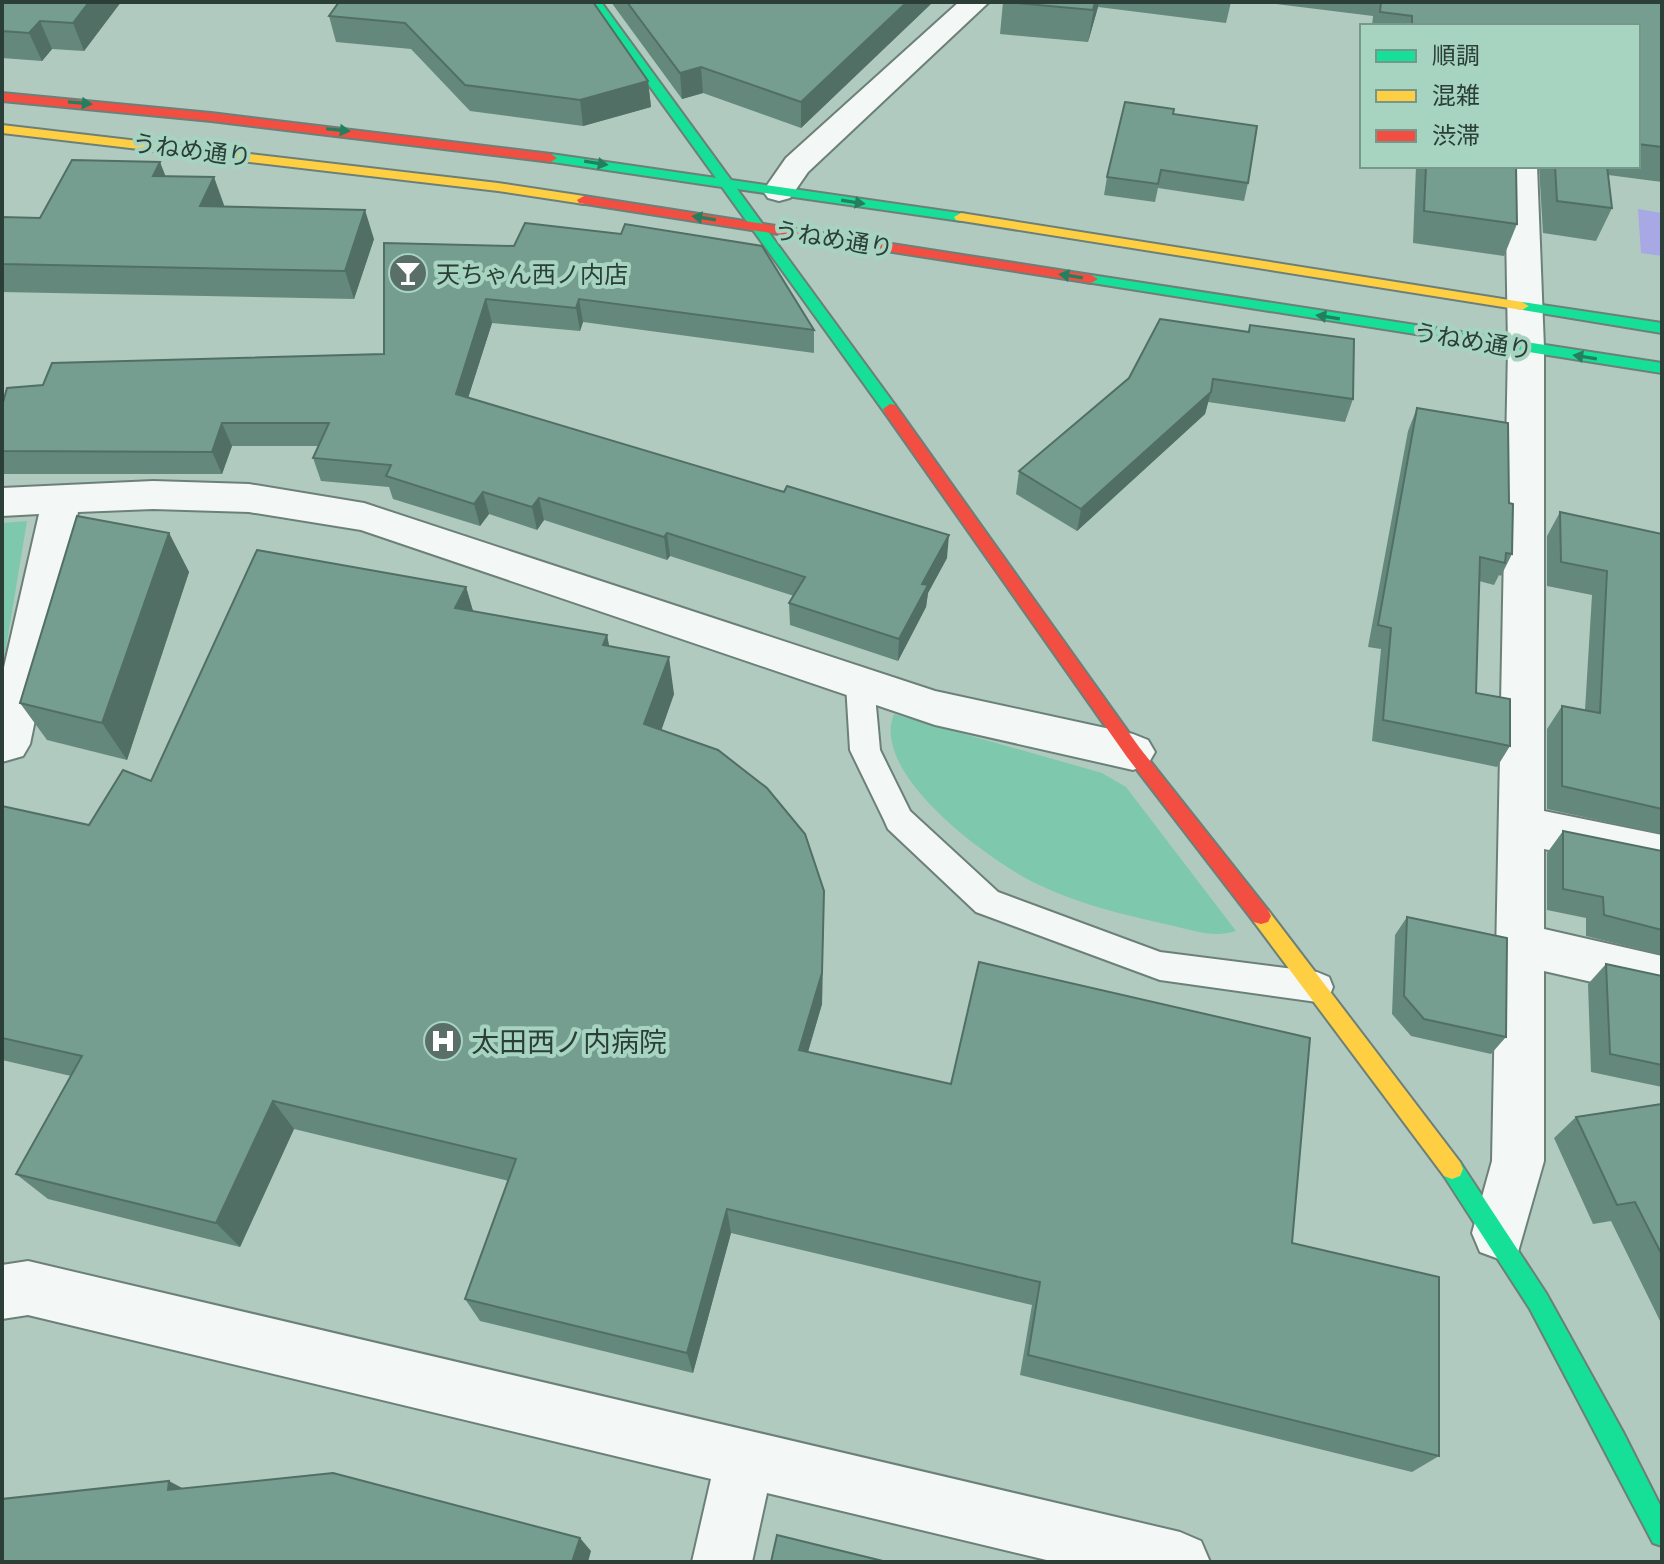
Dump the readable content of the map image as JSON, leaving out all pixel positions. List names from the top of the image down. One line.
{"streets":{"street":["うねめ通り"]},"places":{"bar":["天ちゃん西ノ内店"],"hospital":["太田西ノ内病院"]},"legend":["順調","混雑","渋滞"]}
